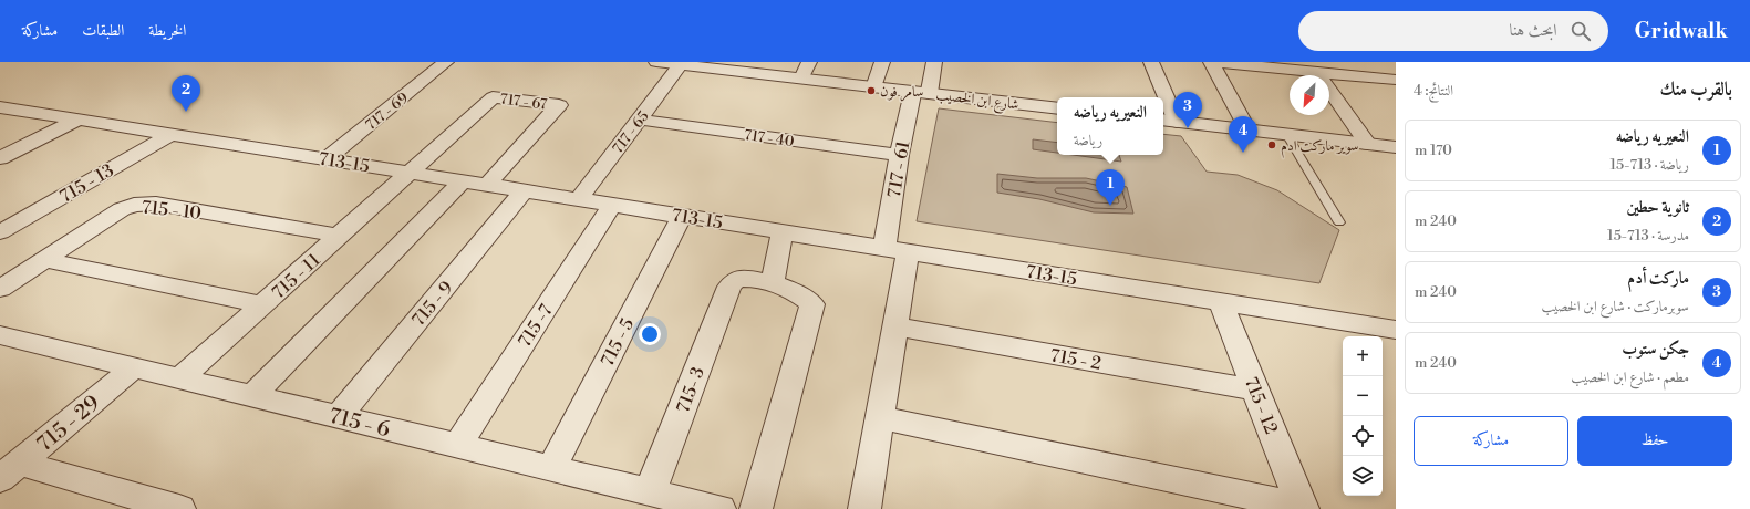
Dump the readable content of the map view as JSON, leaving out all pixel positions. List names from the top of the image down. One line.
{"streets":{"street":["شارع ابن الخصيب","717 - 67","717 - 69","717 - 65","717 - 40","713-15","717 - 61","715 - 13","715 - 10","715 - 11","715 - 9","715 -7","715 - 5","715 - 2","715- 3","715 - 12","715 - 6","715 - 29"]},"crossings":[["شارع ابن الخصيب","717 - 65"],["شارع ابن الخصيب","717 - 61"],["717 - 67","713-15"],["717 - 67","715 - 11"],["717 - 69","713-15"],["717 - 65","717 - 40"],["717 - 65","713-15"],["717 - 40","717 - 61"],["713-15","717 - 61"],["713-15","715 - 13"],["713-15","715 - 11"],["713-15","715 - 9"],["713-15","715 -7"],["713-15","715 - 5"],["713-15","715 - 12"],["715 - 10","715 - 11"],["715 - 11","715 - 6"],["715 - 9","715 - 6"],["715 -7","715 - 6"],["715 - 5","715 - 6"],["715 - 2","715 - 12"],["715- 3","715 - 6"],["715 - 6","715 - 29"]],"places":["سامر فون","سوير ماركت ادم"],"north":"bottom left","page":{"header":"Gridwalk","search":"ابحث هنا","nav":["الخريطة","الطبقات","مشاركة"],"heading":["بالقرب منك","النتائج: 4"],"pins":["2","3","4","1"],"popup":["النعيريه رياضه","رياضة"],"list":[{"mark":"1","name":"النعيريه رياضه","note":"رياضة · 713-15","value":"170 m"},{"mark":"2","name":"ثانوية حطين","note":"مدرسة · 713-15","value":"240 m"},{"mark":"3","name":"ماركت أدم","note":"سوبرماركت · شارع ابن الخصيب","value":"240 m"},{"mark":"4","name":"جكن ستوب","note":"مطعم · شارع ابن الخصيب","value":"240 m"}],"map_buttons":["+","−"],"buttons":["حفظ","مشاركة"]}}
